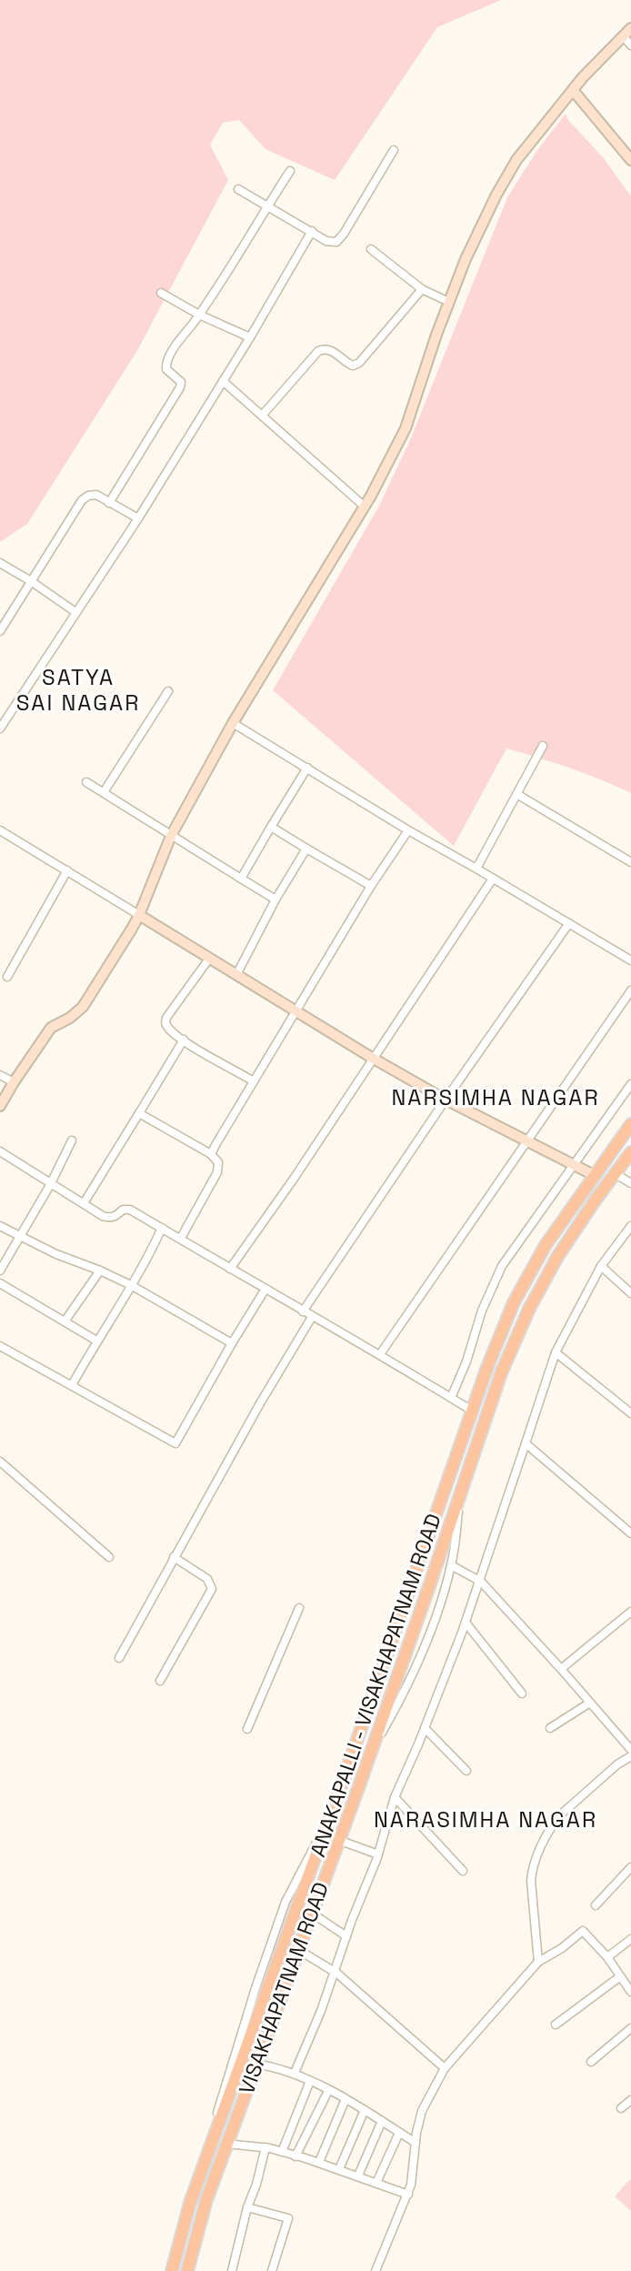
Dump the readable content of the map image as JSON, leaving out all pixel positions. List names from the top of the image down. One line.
{"streets":{"main road":["ANAKAPALLI - VISAKHAPATNAM ROAD","VISAKHAPATNAM ROAD"]},"districts":["SATYA SAI NAGAR","NARSIMHA NAGAR","NARASIMHA NAGAR"]}
